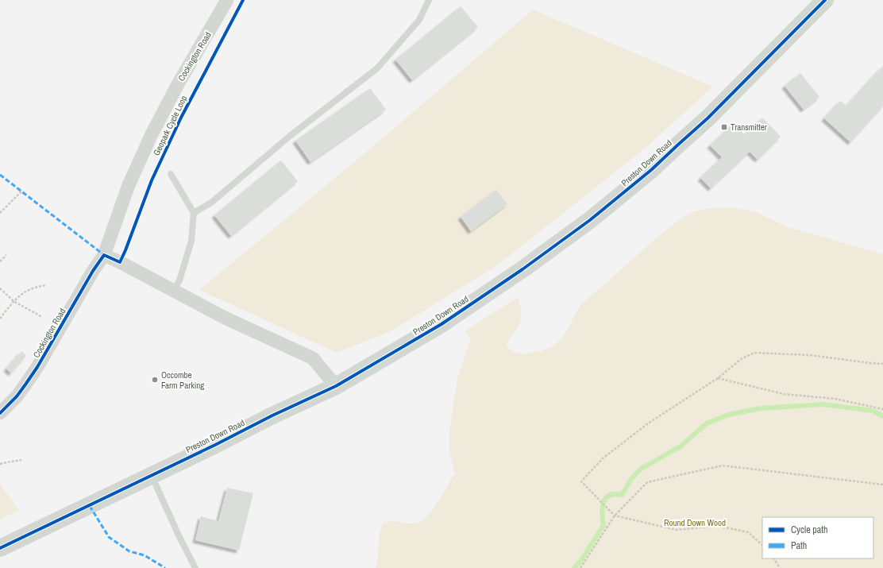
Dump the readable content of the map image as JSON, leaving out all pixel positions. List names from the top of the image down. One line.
{"streets":{"street":["Cockington Road","Preston Down Road"],"cycle path":["Geopark Cycle Loop"]},"parks":["Round Down Wood"],"places":{"transit":["Transmitter"],"other":["Occombe Farm Parking"]},"legend":["Cycle path","Path"]}
